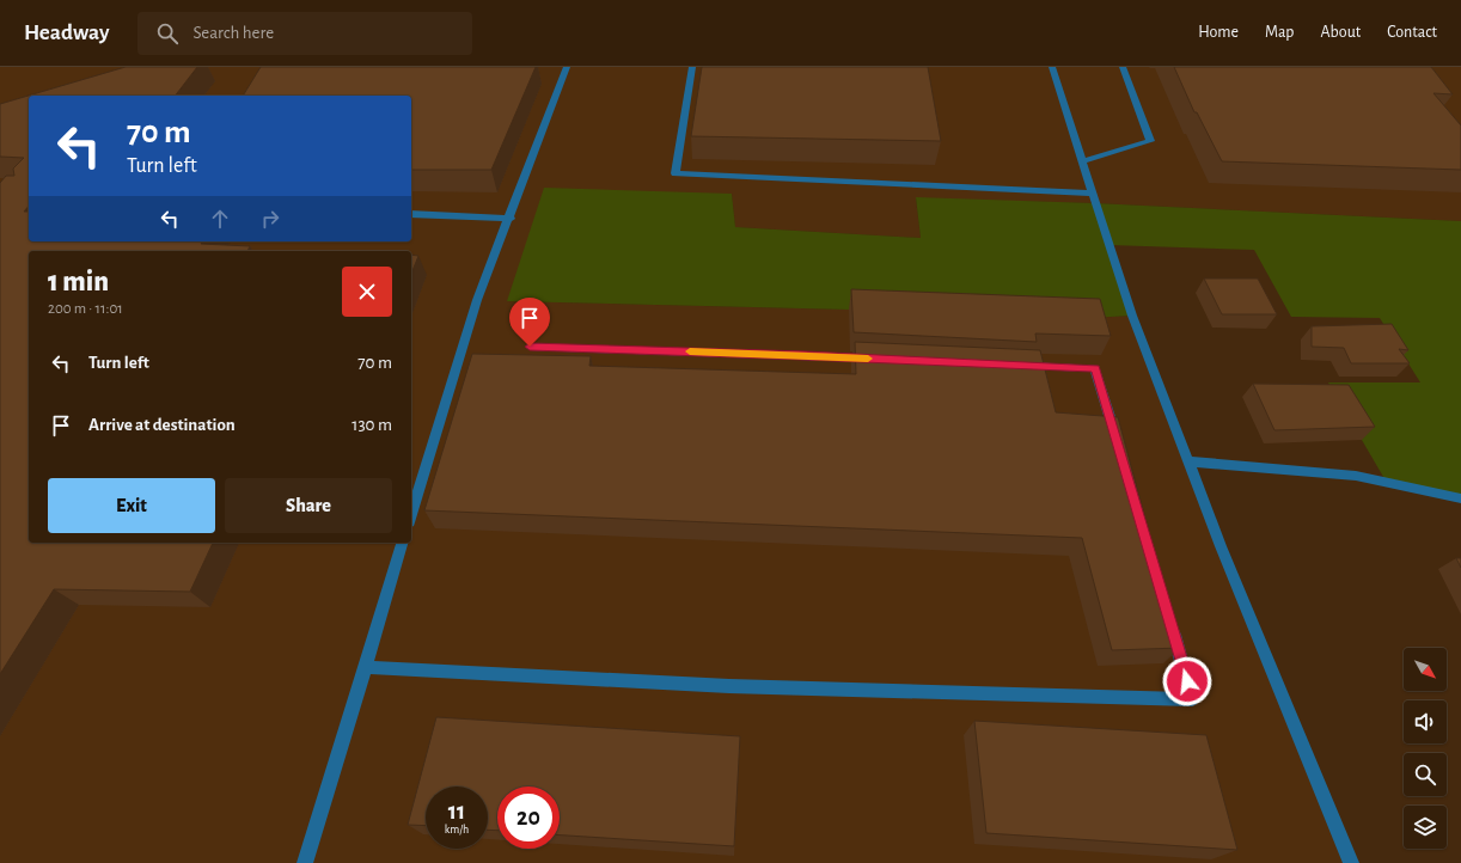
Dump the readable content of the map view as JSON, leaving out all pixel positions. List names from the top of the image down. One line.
{"north":"bottom right","page":{"header":"Headway","search":"Search here","nav":["Home","Map","About","Contact"],"turn":["70 m","Turn left"],"heading":["1 min","200 m · 11:01"],"list":[{"name":"Turn left","value":"70 m"},{"name":"Arrive at destination","value":"130 m"}],"buttons":["Exit","Share"],"speed":"11 km/h","limit":"20"}}
